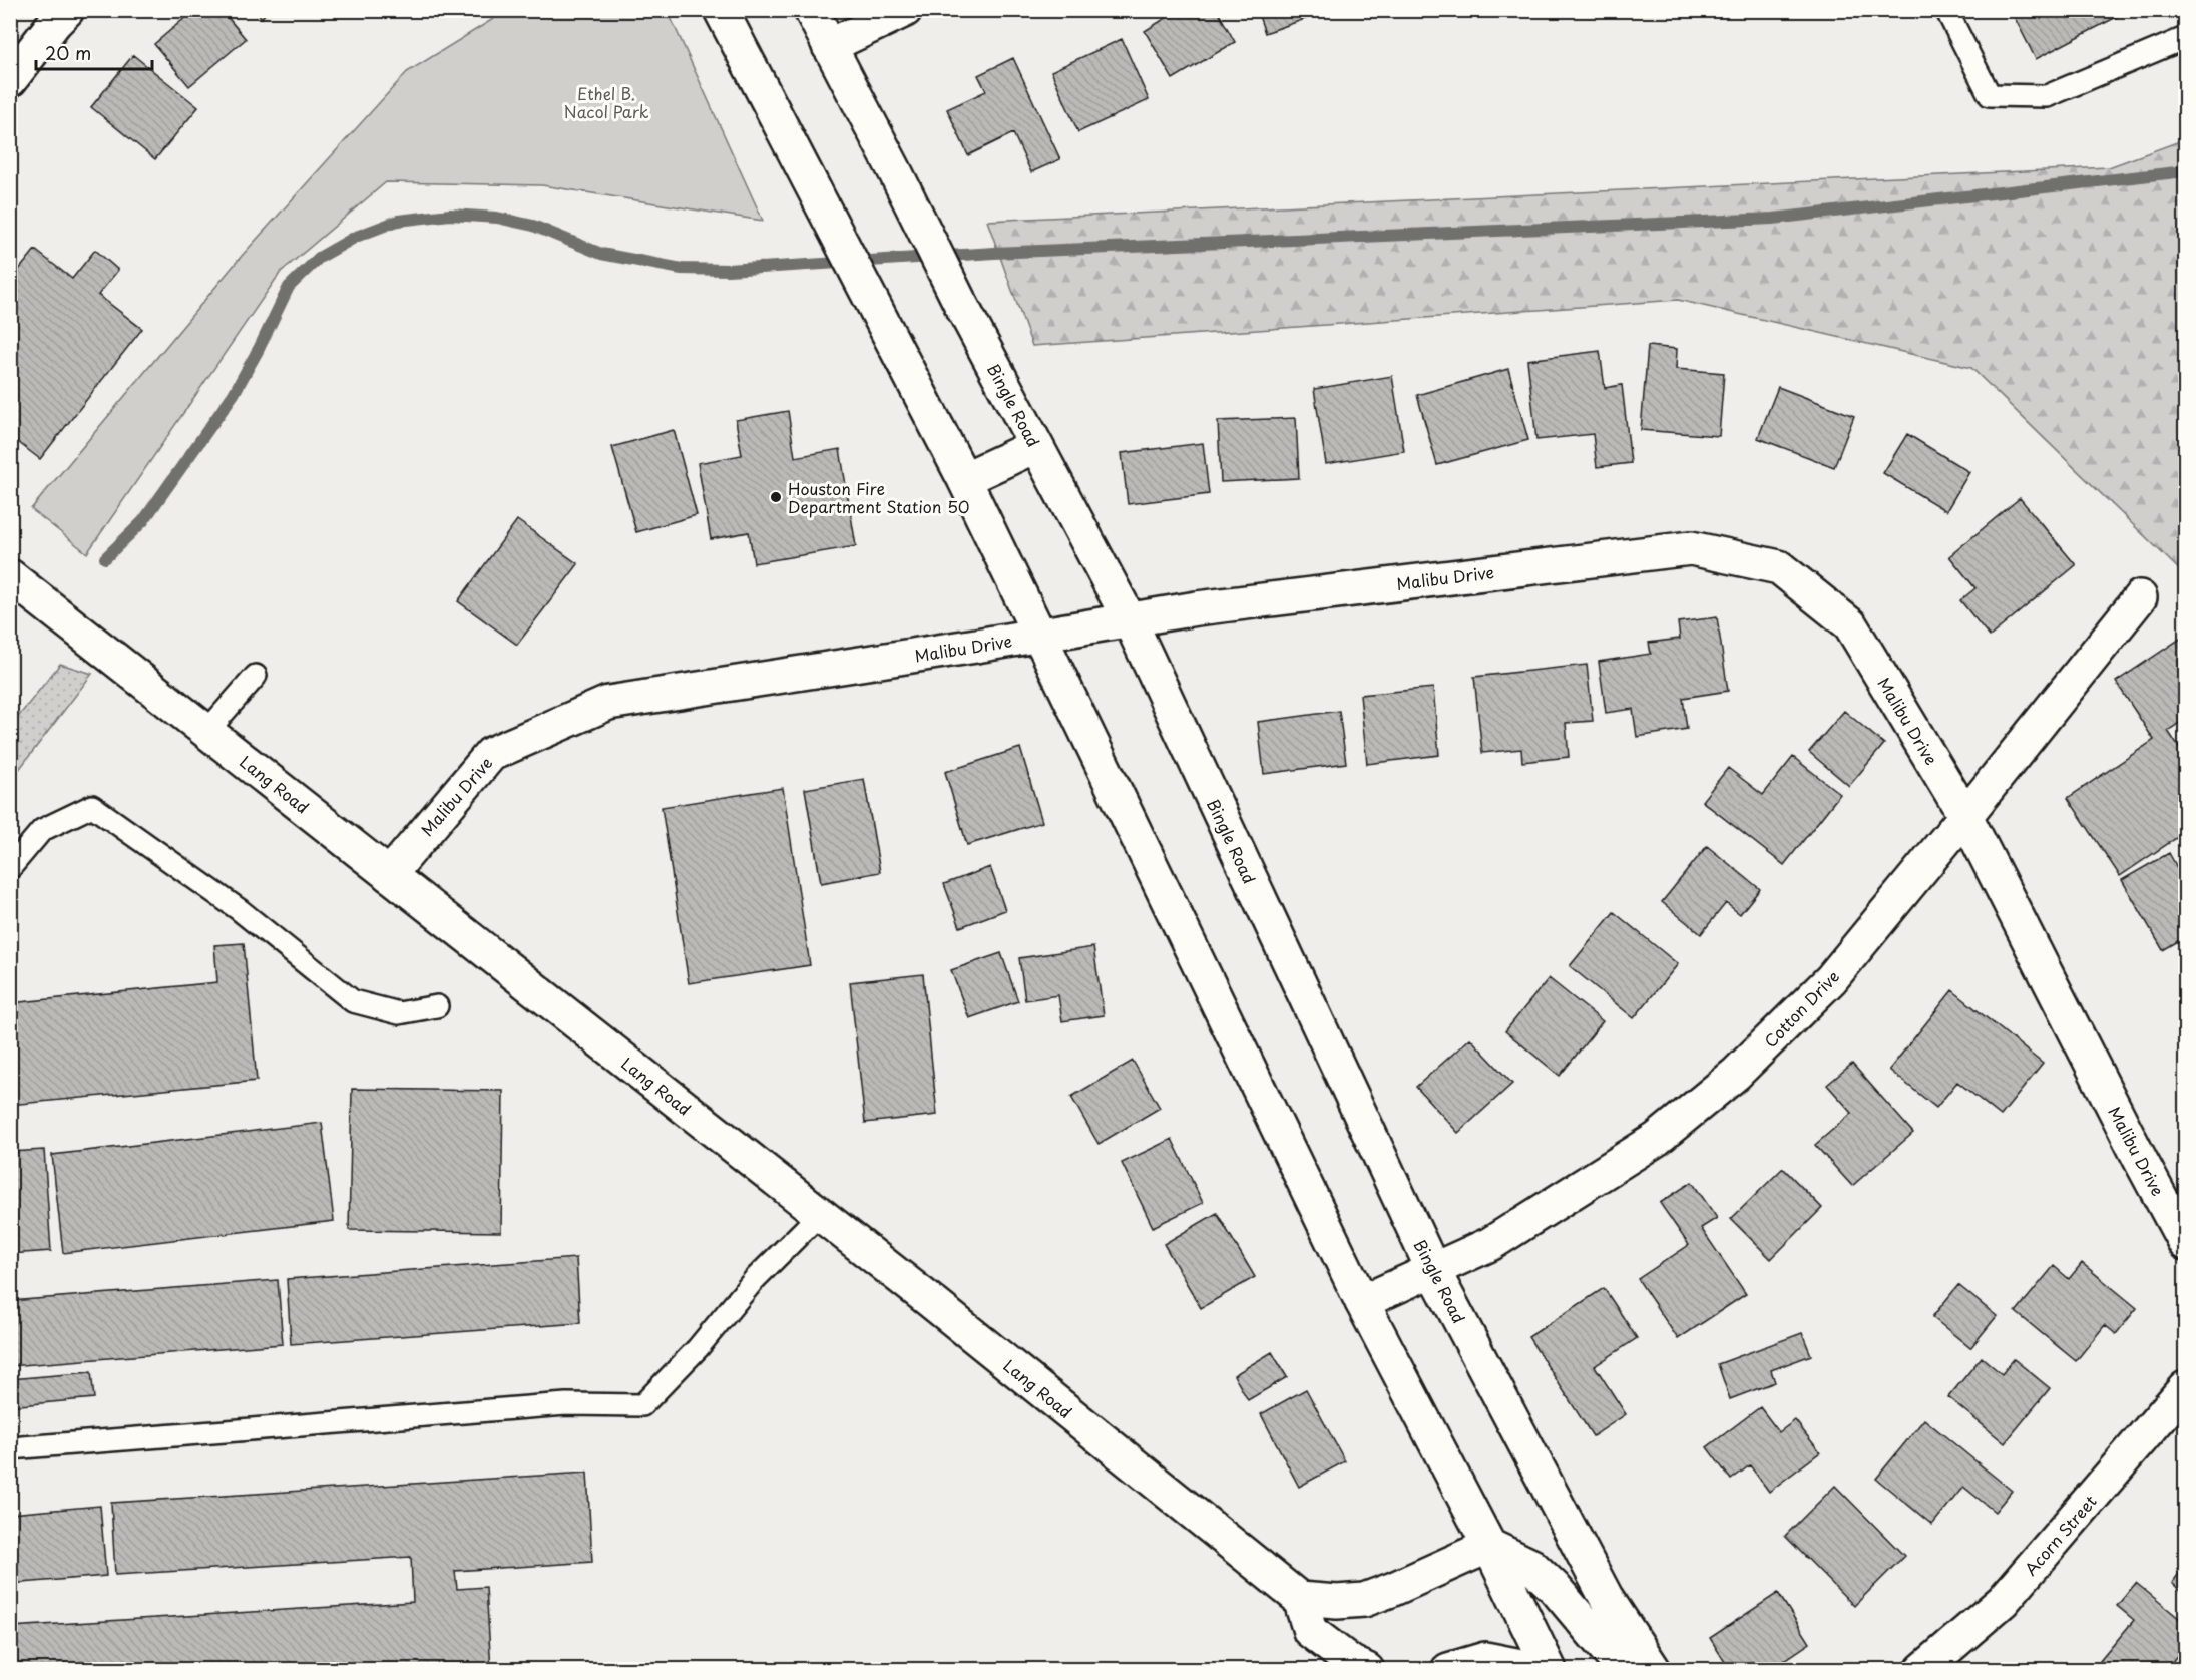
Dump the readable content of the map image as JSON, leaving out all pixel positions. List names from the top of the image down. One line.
{"streets":{"street":["Bingle Road","Malibu Drive","Lang Road","Cotton Drive","Acorn Street"]},"crossings":[["Bingle Road","Malibu Drive"],["Bingle Road","Cotton Drive"],["Malibu Drive","Lang Road"],["Malibu Drive","Cotton Drive"]],"parks":["Ethel B. Nacol Park"],"places":["Houston Fire Department Station 50"],"scale_bar":"20 m"}
